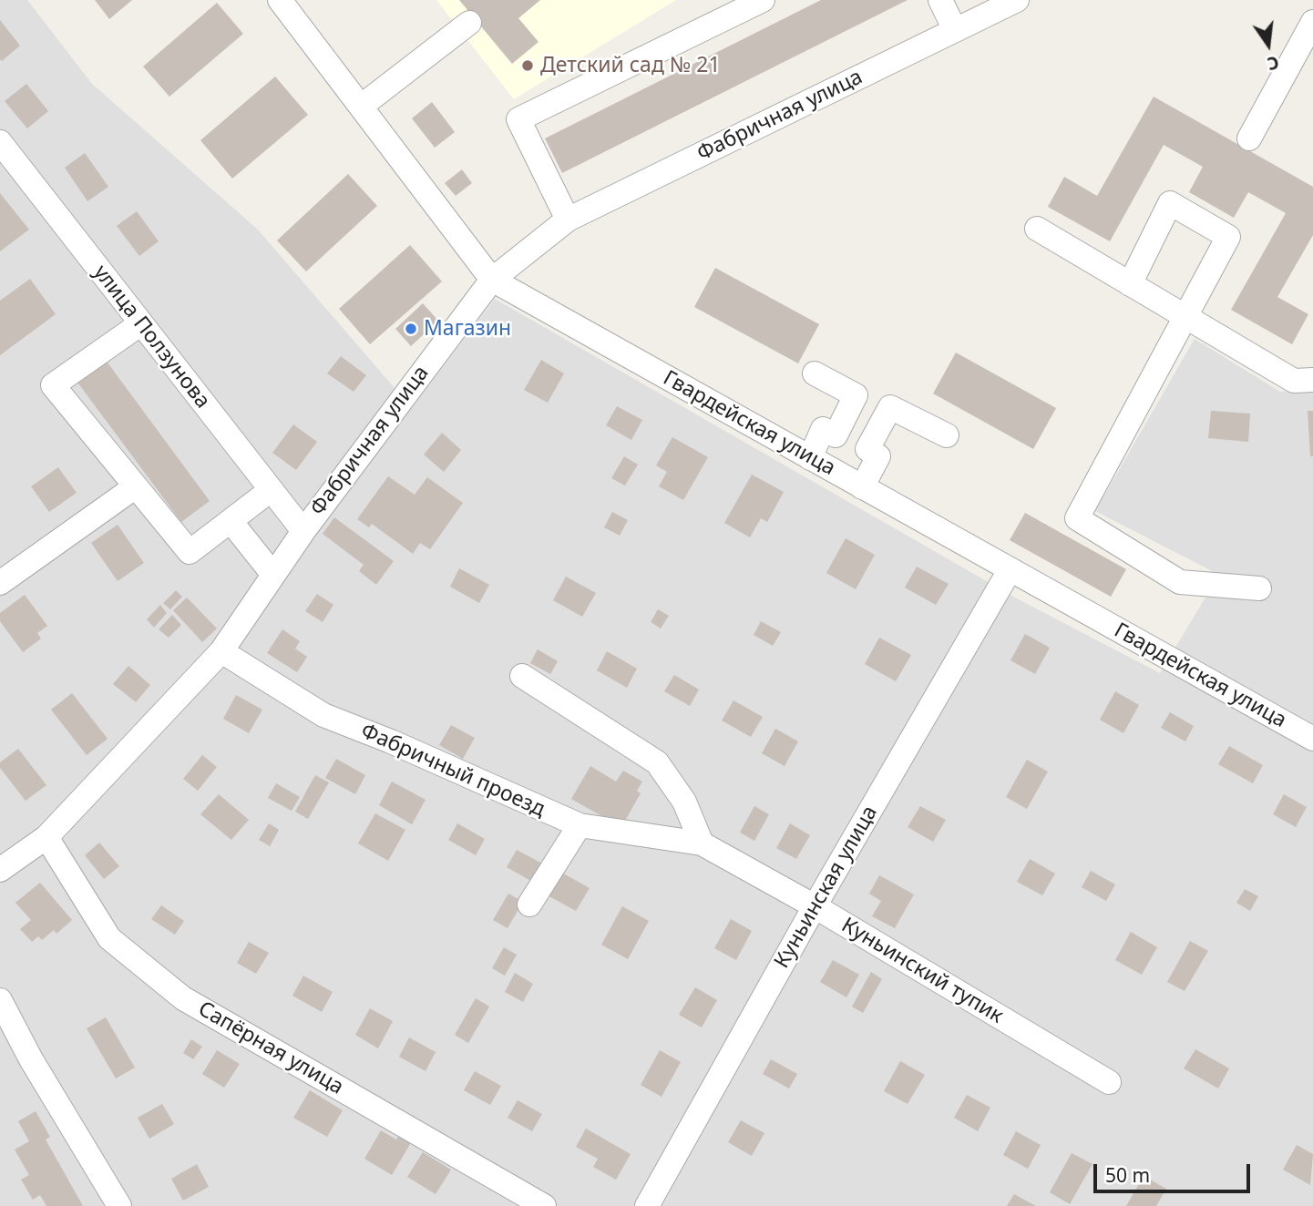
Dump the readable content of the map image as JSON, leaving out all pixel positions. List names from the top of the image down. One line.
{"streets":{"street":["Фабричная улица","улица Ползунова","Гвардейская улица","Фабричный проезд","Куньинская улица","Куньинский тупик","Сапёрная улица"]},"crossings":[["Фабричная улица","улица Ползунова"],["Фабричная улица","Гвардейская улица"],["Фабричная улица","Фабричный проезд"],["Фабричная улица","Сапёрная улица"],["Гвардейская улица","Куньинская улица"],["Фабричный проезд","Куньинский тупик"],["Куньинская улица","Куньинский тупик"]],"places":["Детский сад № 21","Магазин"],"scale_bar":"50 m","north":"bottom"}
